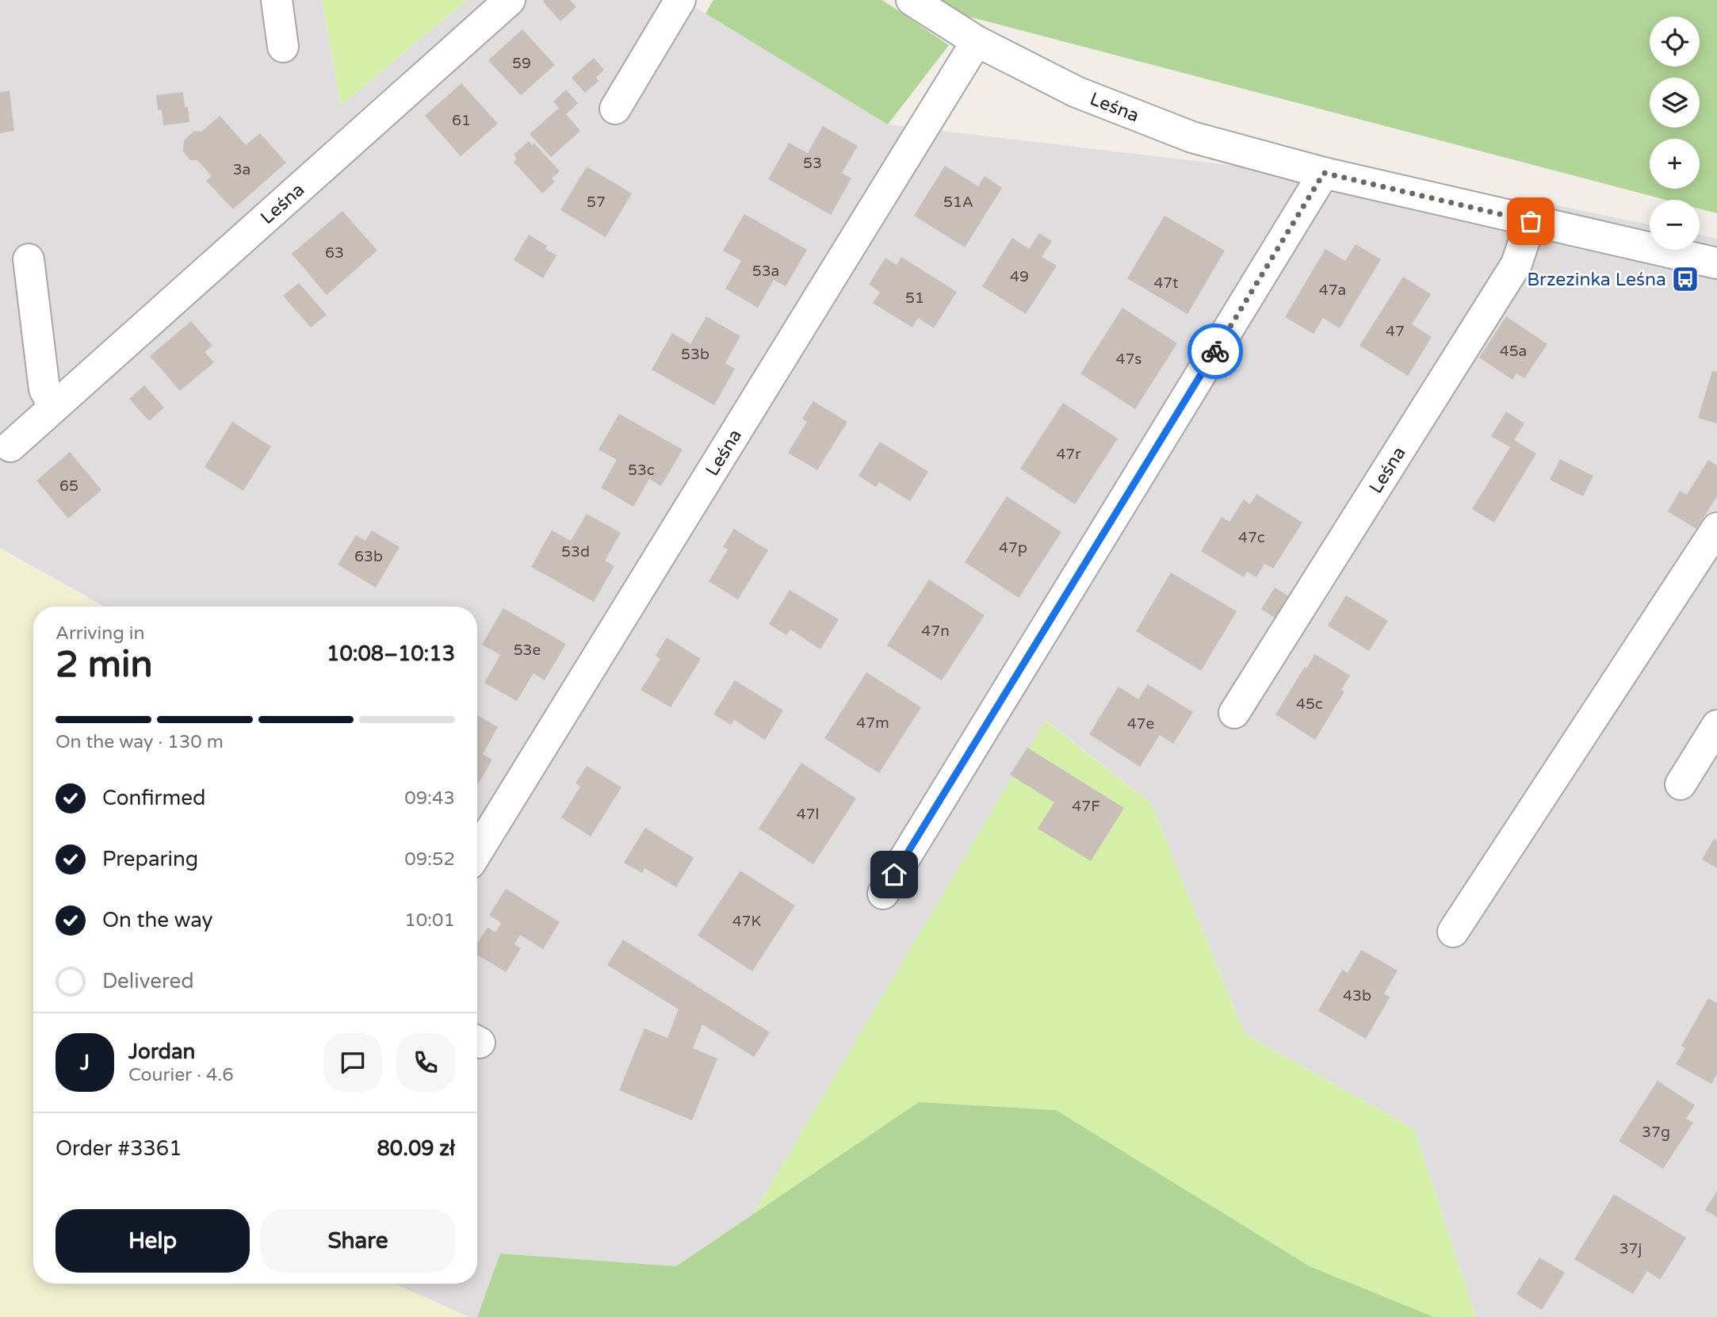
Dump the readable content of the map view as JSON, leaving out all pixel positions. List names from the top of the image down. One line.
{"streets":{"street":["Leśna"]},"places":{"bus stop":["Brzezinka Leśna"]},"house_numbers":["59","61","53","3a","57","51A","63","53a","49","47t","47a","51","47","45a","53b","47s","47r","53c","65","47c","47p","53d","63b","47n","53e","45c","47m","47e","47F","47l","47K","43b","37g","37j"],"page":{"map_buttons":["+","−"],"heading":["2 min","Arriving in","10:08–10:13"],"panel":["Jordan","Courier · 4.6","Order #3361","80.09 zł"],"bar":"On the way · 130 m","list":[["Confirmed","09:43"],["Preparing","09:52"],["On the way","10:01"],"Delivered"],"round":"J","buttons":["Help","Share"]}}
